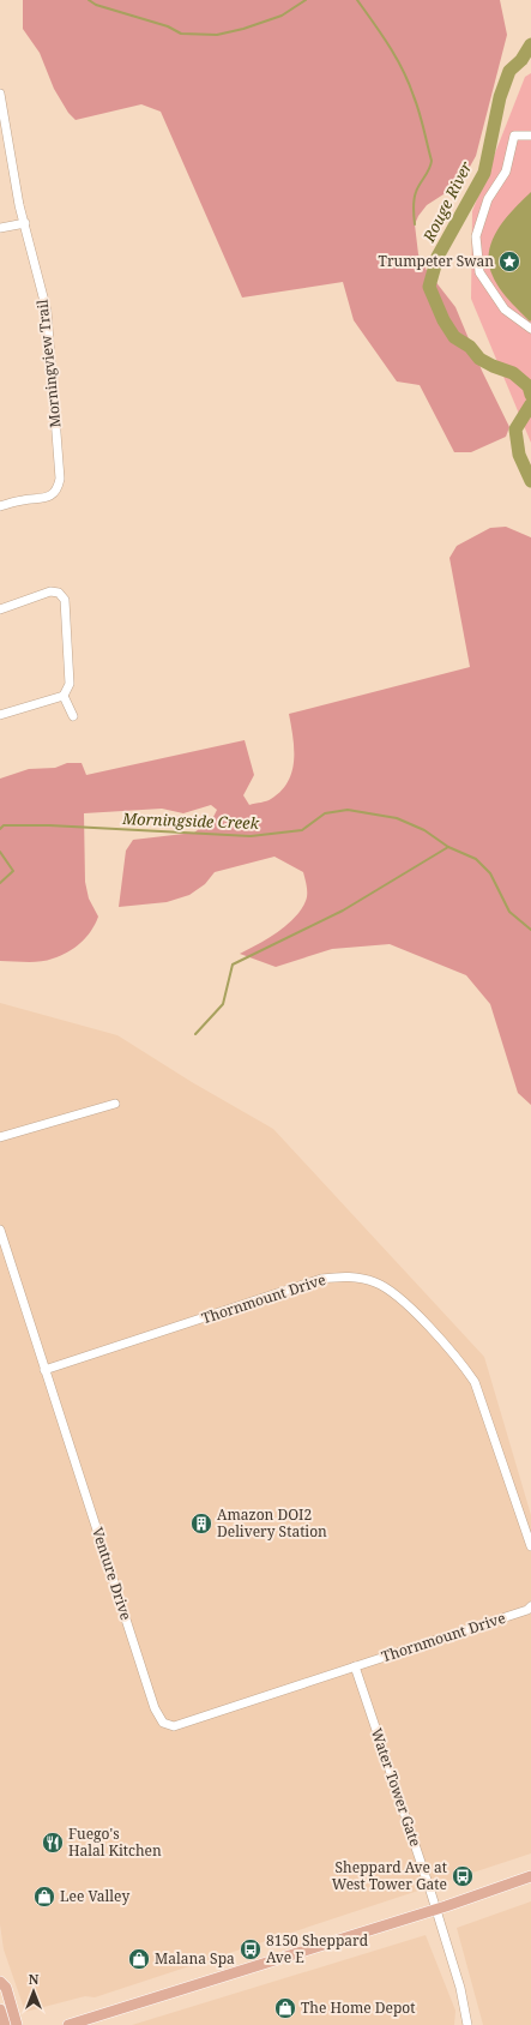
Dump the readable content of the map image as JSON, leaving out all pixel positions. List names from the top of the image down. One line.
{"streets":{"street":["Morningview Trail","Thornmount Drive","Venture Drive","Water Tower Gate"]},"crossings":[["Thornmount Drive","Venture Drive"],["Thornmount Drive","Water Tower Gate"],["Venture Drive","Water Tower Gate"]],"water":["Rouge River","Morningside Creek"],"places":{"place":["Trumpeter Swan"],"building":["Amazon DOI2 Delivery Station"],"restaurant":["Fuego's Halal Kitchen"],"bus stop":["Sheppard Ave at West Tower Gate","8150 Sheppard Ave E"],"shop":["Lee Valley","Malana Spa","The Home Depot"]},"north":"top"}
